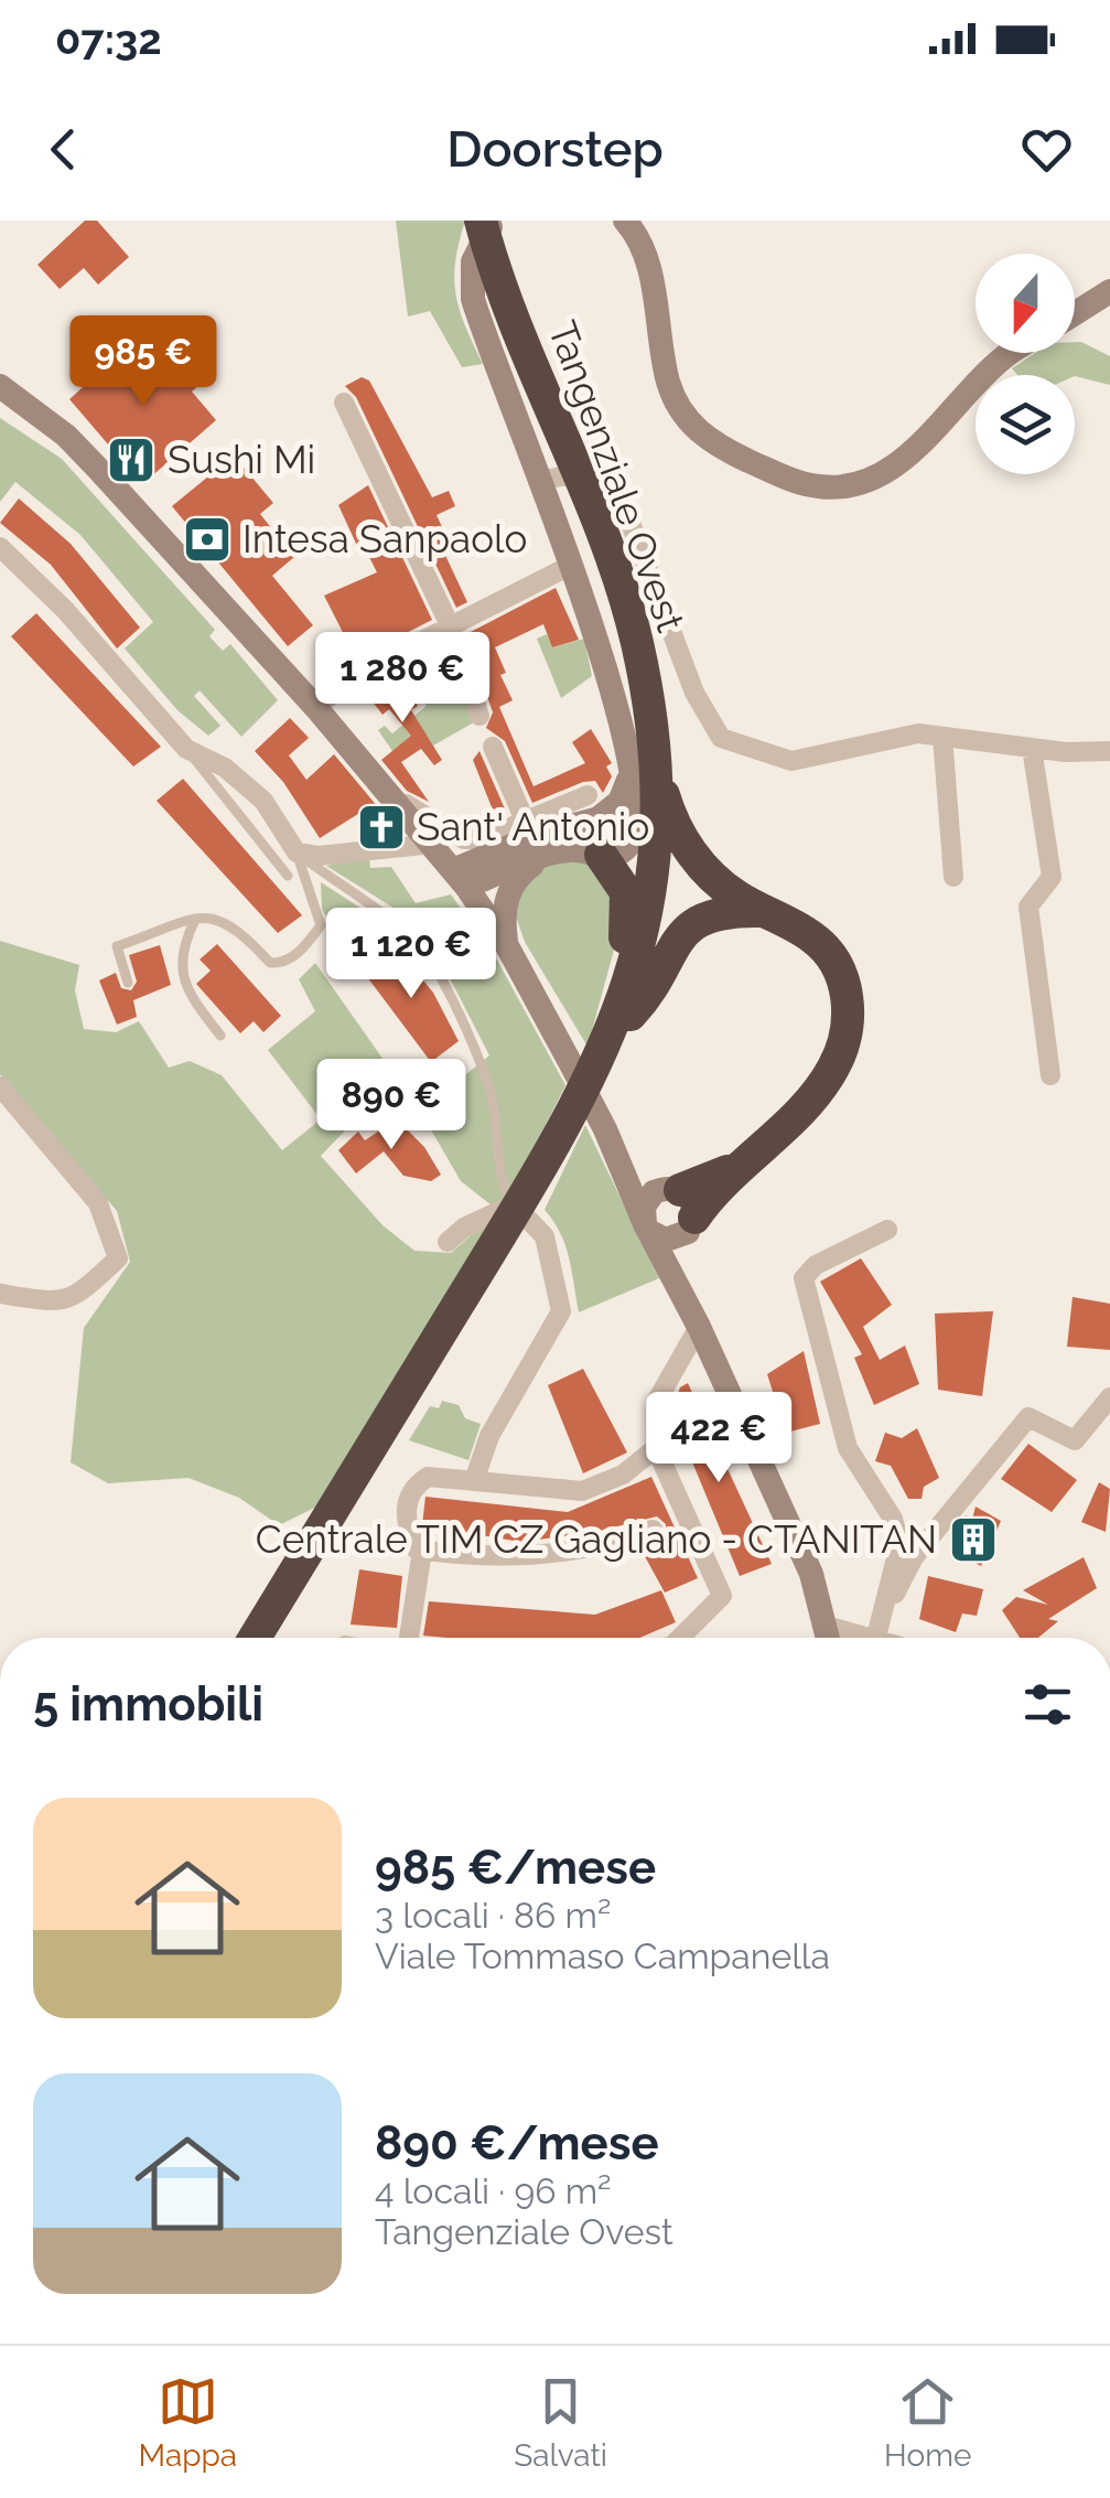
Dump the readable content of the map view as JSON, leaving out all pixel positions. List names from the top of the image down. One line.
{"streets":{"highway":["Tangenziale Ovest"]},"places":{"restaurant":["Sushi Mi"],"bank":["Intesa Sanpaolo"],"church":["Sant' Antonio"],"building":["Centrale TIM CZ Gagliano - CTANITAN"]},"north":"bottom","page":{"status":"07:32","header":"Doorstep","price":["985 €","1 280 €","1 120 €","890 €","422 €"],"heading":"5 immobili","list":[{"name":"985 €/mese","note":"3 locali · 86 m² · Viale Tommaso Campanella"},{"name":"890 €/mese","note":"4 locali · 96 m² · Tangenziale Ovest"}],"tabs":["Mappa","Salvati","Home"]}}
